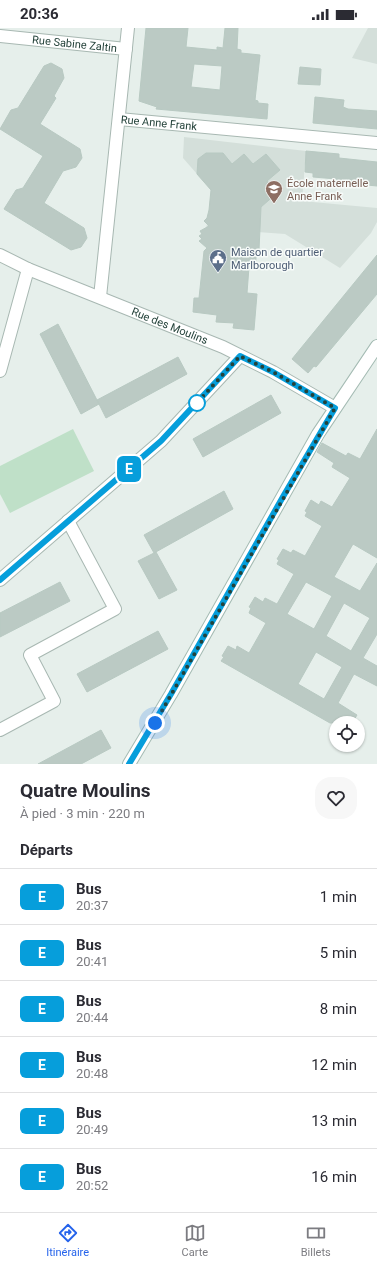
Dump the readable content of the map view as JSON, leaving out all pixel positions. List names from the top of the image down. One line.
{"streets":{"street":["Rue Sabine Zaltin","Rue Anne Frank","Rue des Moulins"]},"crossings":[["Rue Sabine Zaltin","Rue Anne Frank"],["Rue Anne Frank","Rue des Moulins"]],"places":{"school or university":["École maternelle Anne Frank"],"public building":["Maison de quartier Marlborough"]},"lines":["bus line E"],"page":{"status":"20:36","on_map":"E","heading":[["Quatre Moulins","À pied · 3 min · 220 m"],"Départs"],"list":[{"mark":"E","name":"Bus","note":"20:37","value":"1 min"},{"mark":"E","name":"Bus","note":"20:41","value":"5 min"},{"mark":"E","name":"Bus","note":"20:44","value":"8 min"},{"mark":"E","name":"Bus","note":"20:48","value":"12 min"},{"mark":"E","name":"Bus","note":"20:49","value":"13 min"},{"mark":"E","name":"Bus","note":"20:52","value":"16 min"}],"tabs":["Itinéraire","Carte","Billets"]}}
